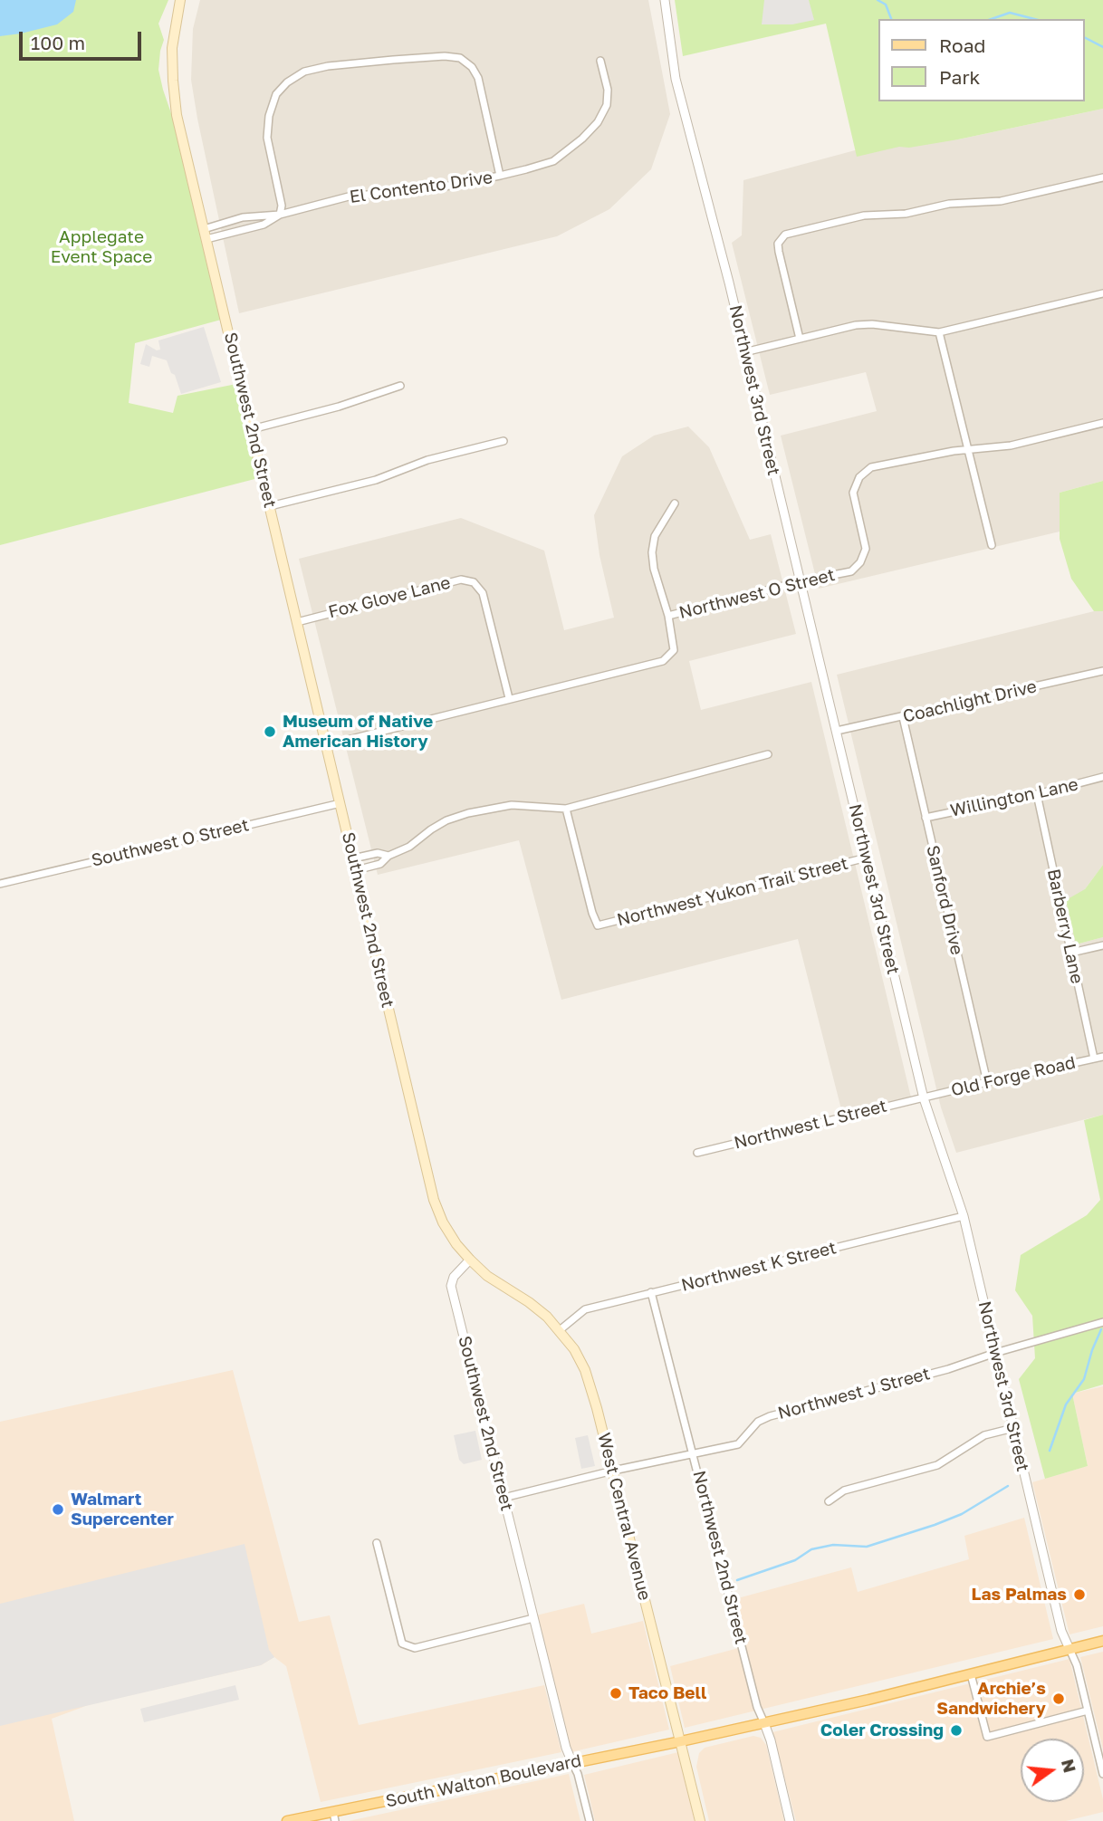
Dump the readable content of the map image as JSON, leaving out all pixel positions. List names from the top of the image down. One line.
{"streets":{"main road":["Southwest 2nd Street","West Central Avenue","South Walton Boulevard"],"street":["El Contento Drive","Northwest 3rd Street","Northwest O Street","Fox Glove Lane","Coachlight Drive","Willington Lane","Southwest O Street","Northwest Yukon Trail Street","Sanford Drive","Barberry Lane","Old Forge Road","Northwest L Street","Northwest K Street","Northwest J Street","Northwest 2nd Street"]},"crossings":[["El Contento Drive","Southwest 2nd Street"],["Northwest 3rd Street","Northwest O Street"],["Northwest 3rd Street","Coachlight Drive"],["Northwest 3rd Street","Northwest Yukon Trail Street"],["Northwest 3rd Street","Old Forge Road"],["Northwest 3rd Street","Northwest L Street"],["Northwest 3rd Street","Northwest K Street"],["Northwest 3rd Street","Northwest J Street"],["Northwest 3rd Street","South Walton Boulevard"],["Southwest 2nd Street","Northwest O Street"],["Southwest 2nd Street","Fox Glove Lane"],["Southwest 2nd Street","Southwest O Street"],["Southwest 2nd Street","Northwest J Street"],["Southwest 2nd Street","West Central Avenue"],["Southwest 2nd Street","South Walton Boulevard"],["Northwest O Street","Fox Glove Lane"],["Coachlight Drive","Sanford Drive"],["Willington Lane","Sanford Drive"],["Willington Lane","Barberry Lane"],["Sanford Drive","Old Forge Road"],["Barberry Lane","Old Forge Road"],["Old Forge Road","Northwest L Street"],["Northwest K Street","West Central Avenue"],["Northwest K Street","Northwest 2nd Street"],["Northwest J Street","West Central Avenue"],["Northwest J Street","Northwest 2nd Street"],["West Central Avenue","South Walton Boulevard"],["Northwest 2nd Street","South Walton Boulevard"]],"parks":["Applegate Event Space"],"places":["Museum of Native American History","Walmart Supercenter","Las Palmas","Taco Bell","Archie’s Sandwichery","Coler Crossing"],"legend":["Road","Park"],"scale_bar":"100 m","north":"right"}
